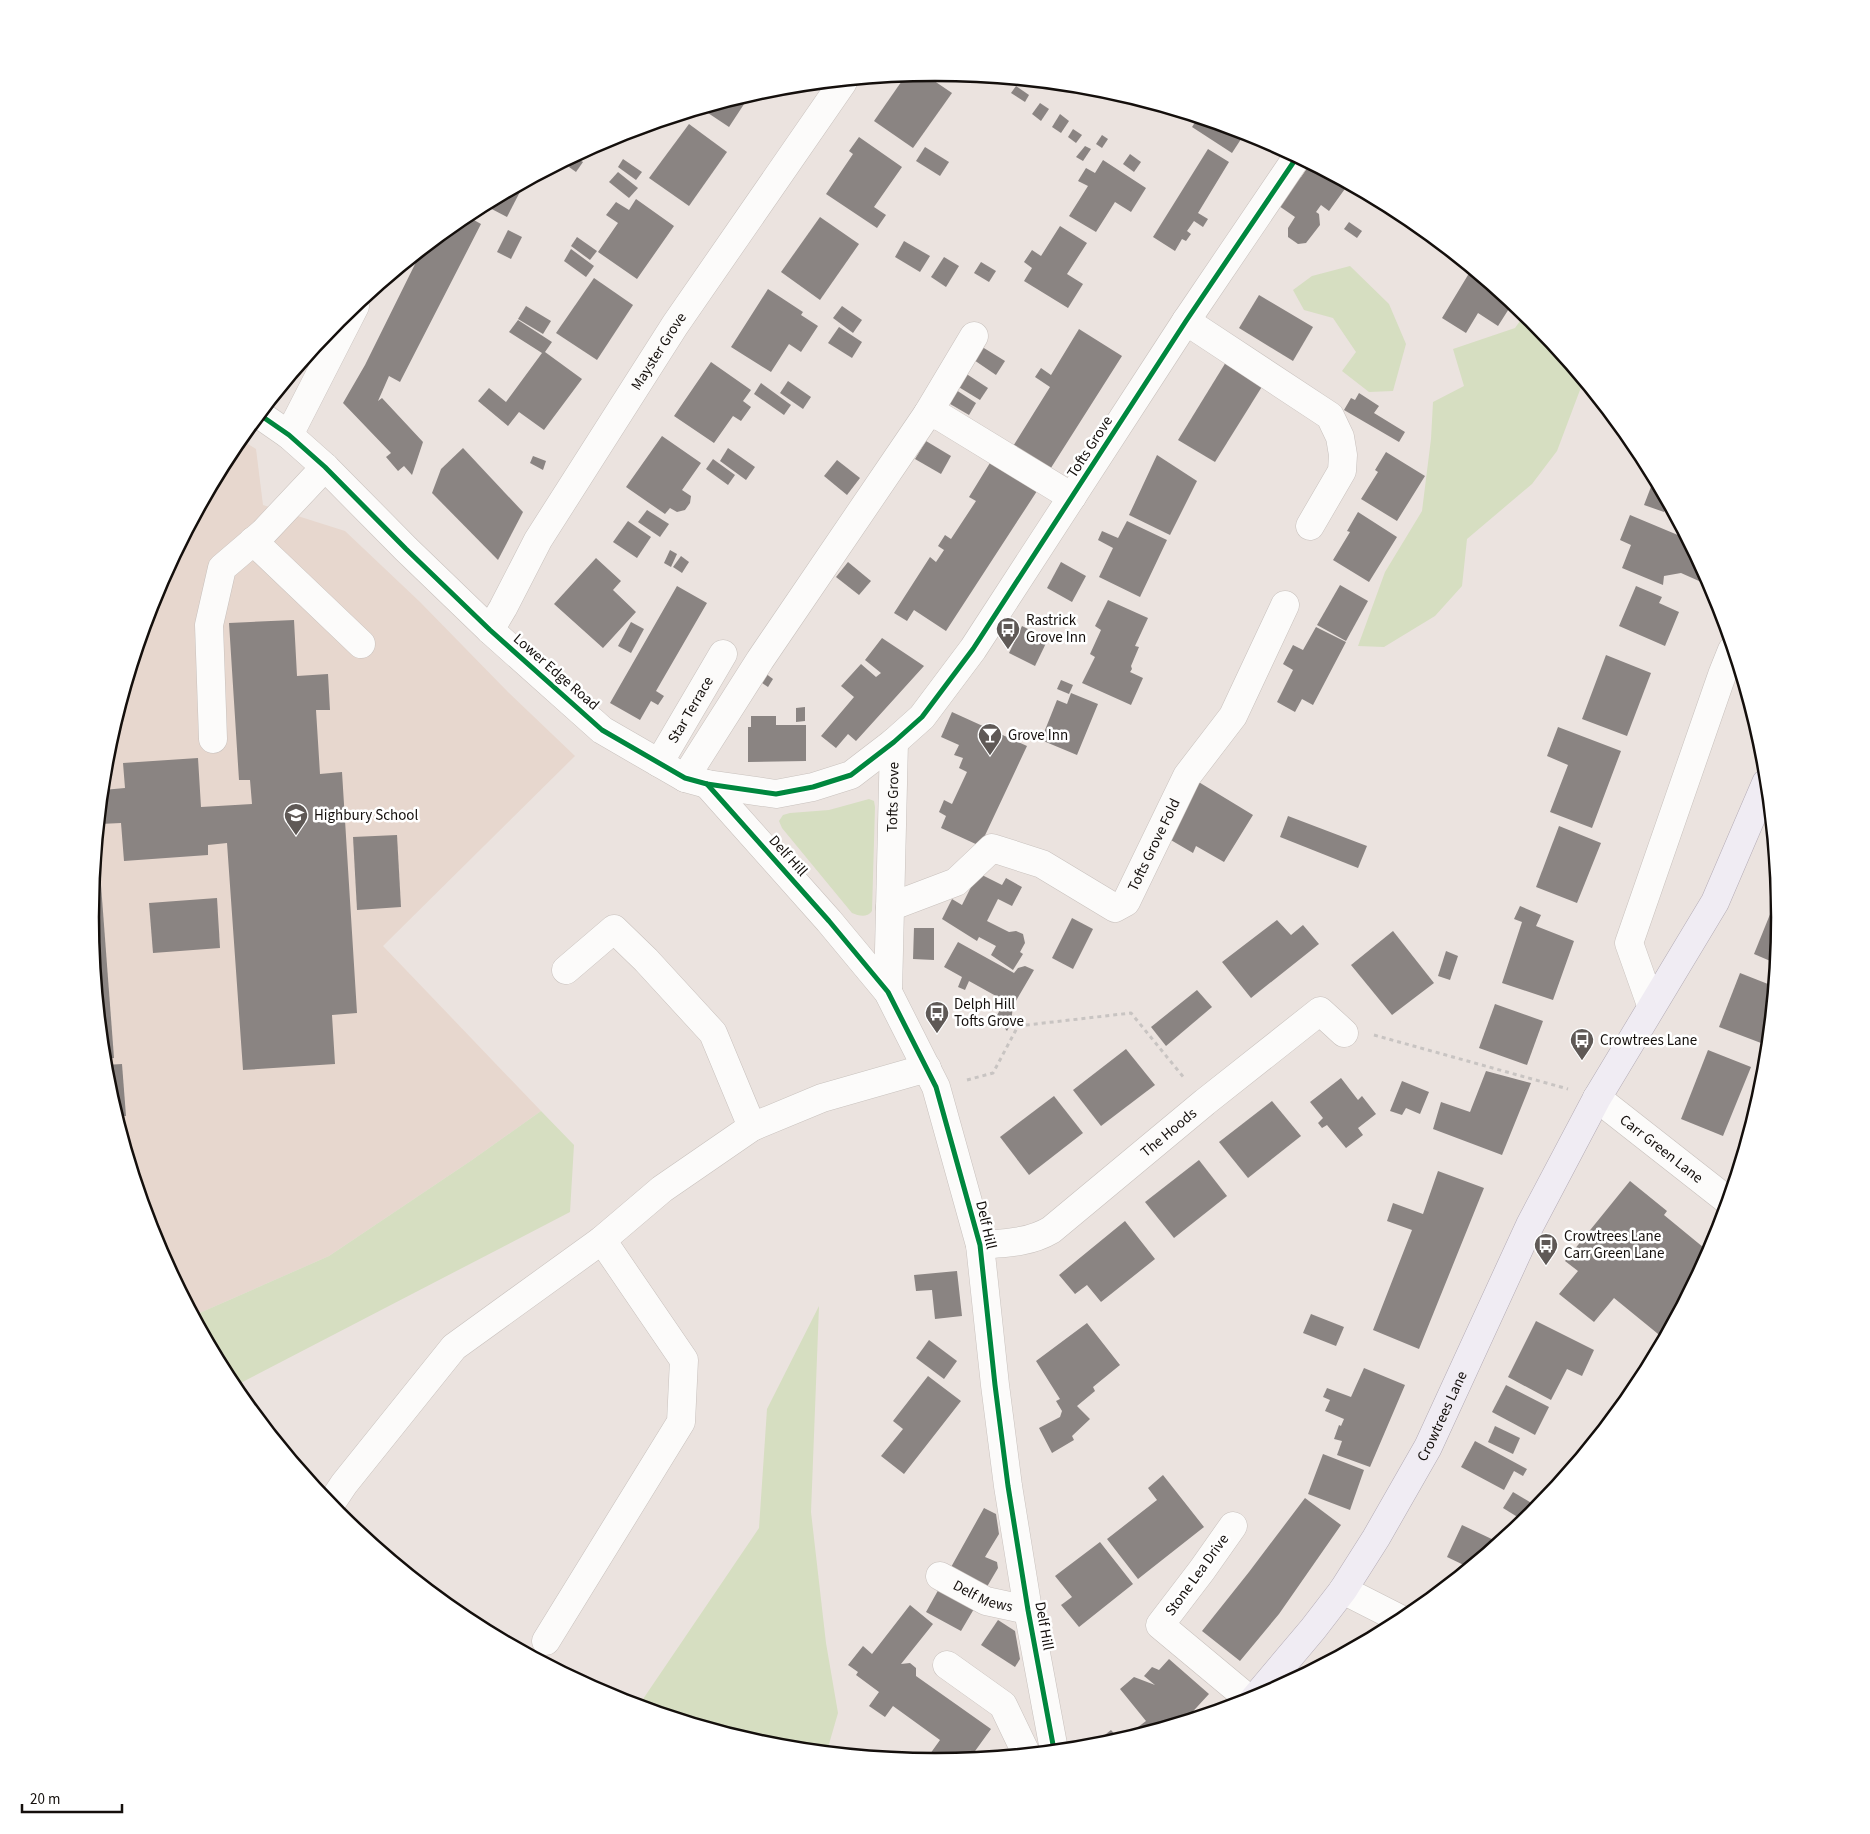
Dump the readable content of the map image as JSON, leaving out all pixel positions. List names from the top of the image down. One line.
{"streets":{"main road":["Crowtrees Lane"],"street":["Mayster Grove","Tofts Grove","Lower Edge Road","Star Terrace","Tofts Grove Fold","Delf Hill","The Hoods","Carr Green Lane","Stone Lea Drive","Delf Mews"]},"crossings":[["Mayster Grove","Lower Edge Road"],["Tofts Grove","Lower Edge Road"],["Tofts Grove","Tofts Grove Fold"],["Tofts Grove","Delf Hill"],["Lower Edge Road","Star Terrace"],["Lower Edge Road","Delf Hill"],["Delf Hill","The Hoods"],["Delf Hill","Delf Mews"],["Carr Green Lane","Crowtrees Lane"]],"places":{"bus stop":["Rastrick Grove Inn","Delph Hill Tofts Grove","Crowtrees Lane","Crowtrees Lane Carr Green Lane"],"bar":["Grove Inn"],"school or university":["Highbury School"]},"scale_bar":"20 m"}
